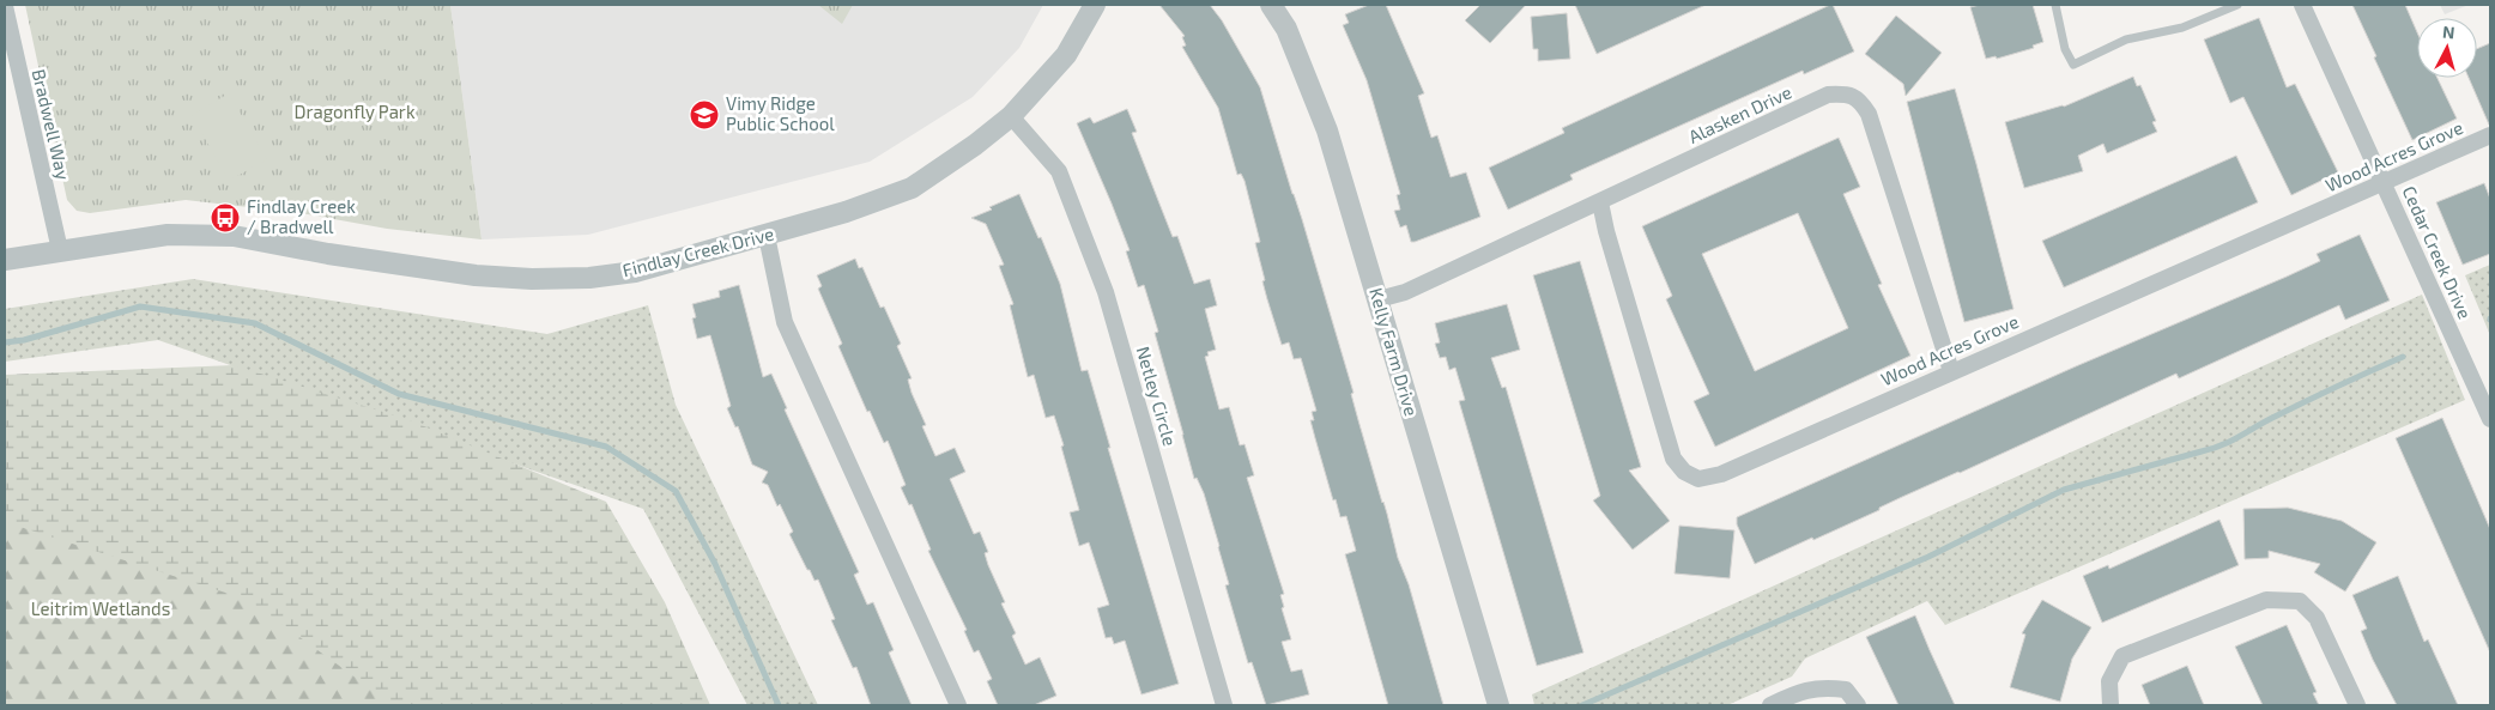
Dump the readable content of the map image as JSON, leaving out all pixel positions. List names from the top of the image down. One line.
{"streets":{"street":["Alasken Drive","Bradwell Way","Wood Acres Grove","Findlay Creek Drive","Cedar Creek Drive","Kelly Farm Drive","Netley Circle"]},"crossings":[["Alasken Drive","Wood Acres Grove"],["Alasken Drive","Kelly Farm Drive"],["Bradwell Way","Findlay Creek Drive"],["Wood Acres Grove","Cedar Creek Drive"],["Findlay Creek Drive","Netley Circle"]],"parks":["Dragonfly Park","Leitrim Wetlands"],"places":{"school or university":["Vimy Ridge Public School"],"bus stop":["Findlay Creek / Bradwell"]},"north":"top"}
